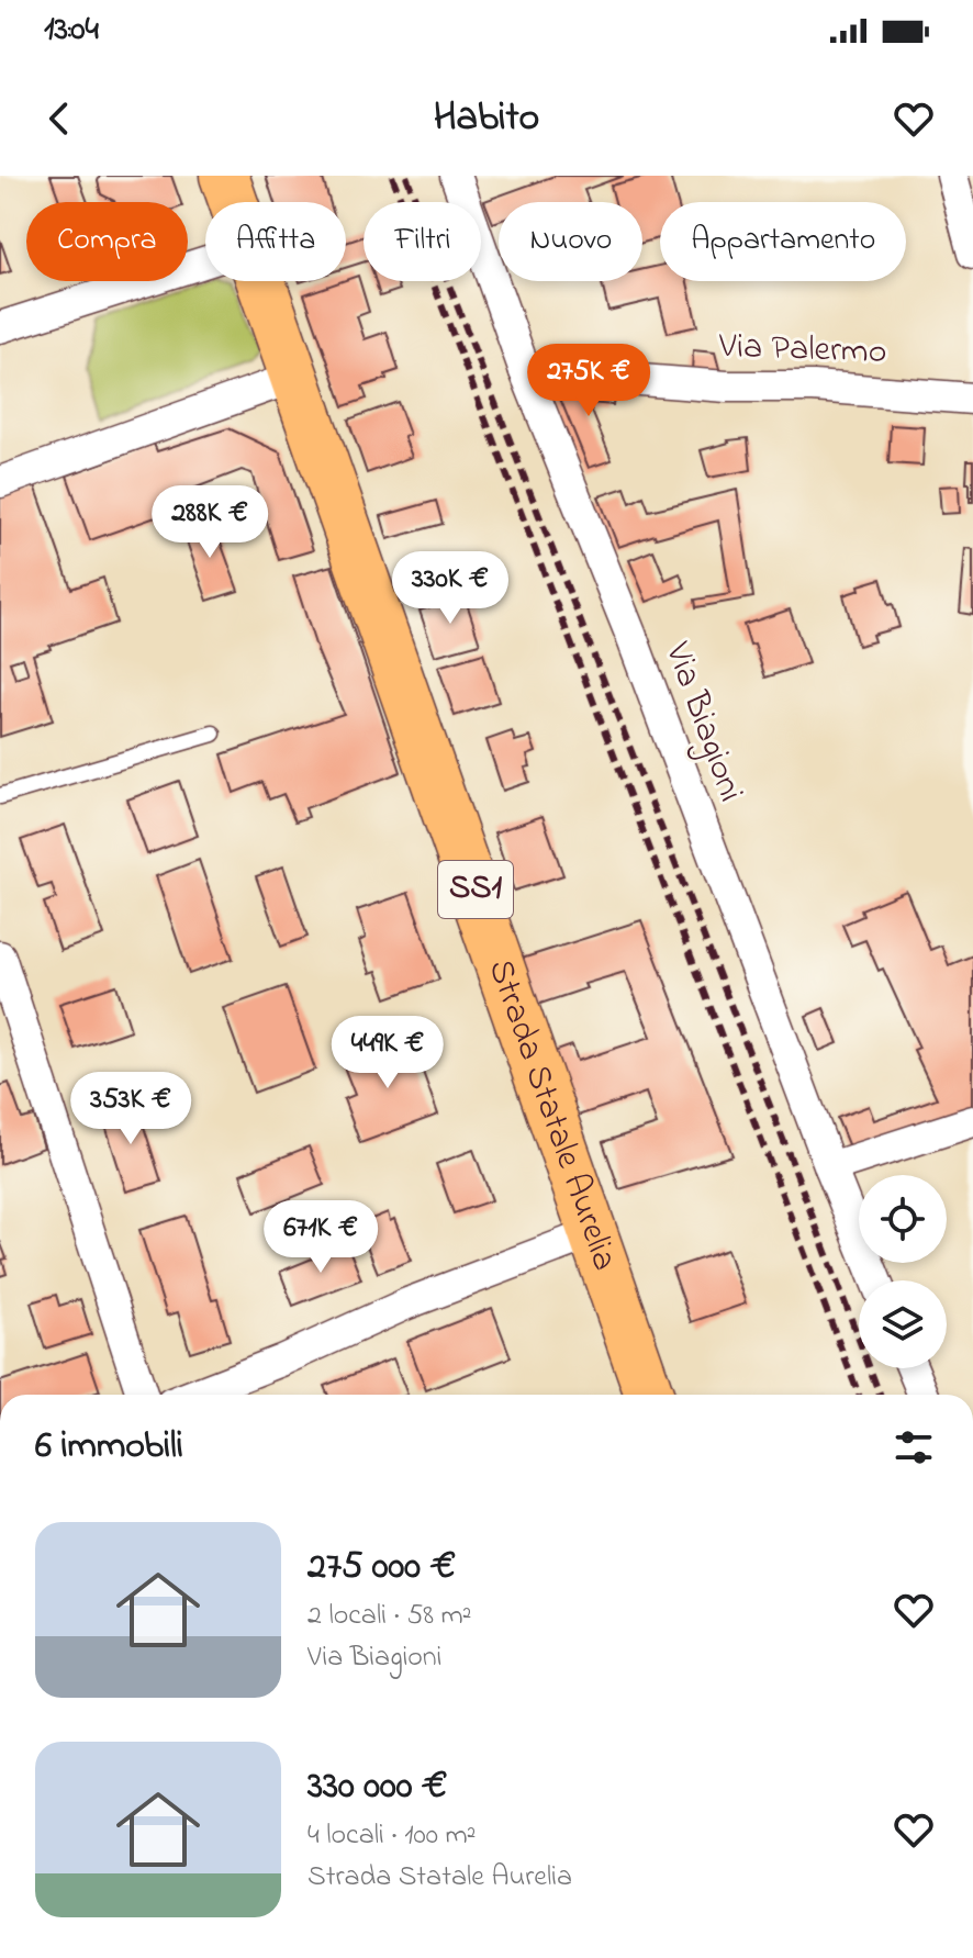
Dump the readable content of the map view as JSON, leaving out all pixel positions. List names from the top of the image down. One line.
{"streets":{"main road":["SS1","Strada Statale Aurelia"],"street":["Via Palermo","Via Biagioni"]},"crossings":[["Via Palermo","Via Biagioni"],["SS1","Strada Statale Aurelia"]],"page":{"status":"13:04","header":"Habito","chip":["Compra","Affitta","Filtri","Nuovo","Appartamento"],"price":["275K €","288K €","330K €","449K €","353K €","671K €"],"heading":"6 immobili","list":[{"name":"275 000 €","note":"2 locali · 58 m² · Via Biagioni"},{"name":"330 000 €","note":"4 locali · 100 m² · Strada Statale Aurelia"}]}}
